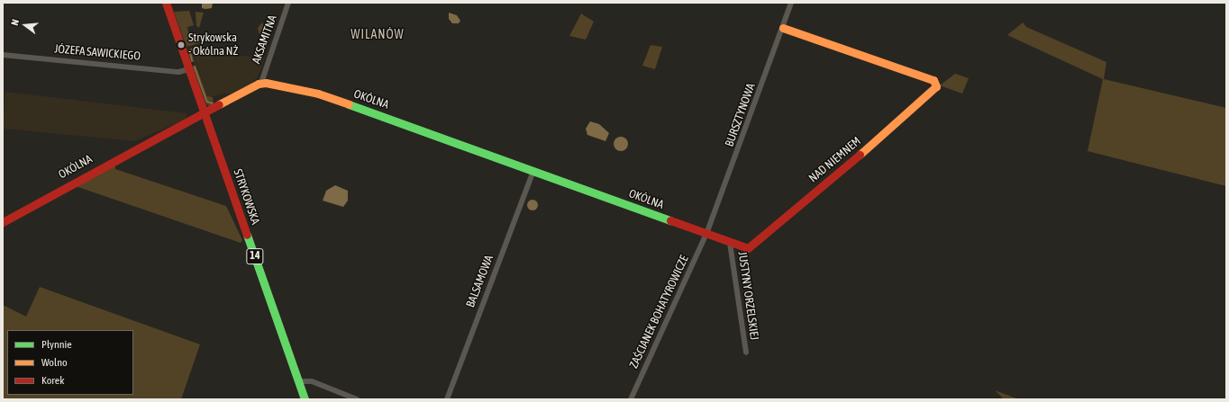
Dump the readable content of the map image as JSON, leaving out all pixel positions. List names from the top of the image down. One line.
{"streets":{"street":["AKSAMITNA","JÓZEFA SAWICKIEGO","OKÓLNA","BURSZTYNOWA","NAD NIEMNEM","STRYKOWSKA","14","BALSAMOWA","JUSTYNY ORZELSKIEJ","ZAŚCIANEK BOHATYROWICZE"]},"crossings":[["AKSAMITNA","OKÓLNA"],["JÓZEFA SAWICKIEGO","STRYKOWSKA"],["OKÓLNA","BURSZTYNOWA"],["OKÓLNA","NAD NIEMNEM"],["OKÓLNA","STRYKOWSKA"],["OKÓLNA","BALSAMOWA"],["OKÓLNA","JUSTYNY ORZELSKIEJ"],["OKÓLNA","ZAŚCIANEK BOHATYROWICZE"],["BURSZTYNOWA","NAD NIEMNEM"],["BURSZTYNOWA","ZAŚCIANEK BOHATYROWICZE"]],"districts":["WILANÓW"],"places":["Strykowska - Okólna NŻ"],"legend":["Płynnie","Wolno","Korek"],"north":"left"}
